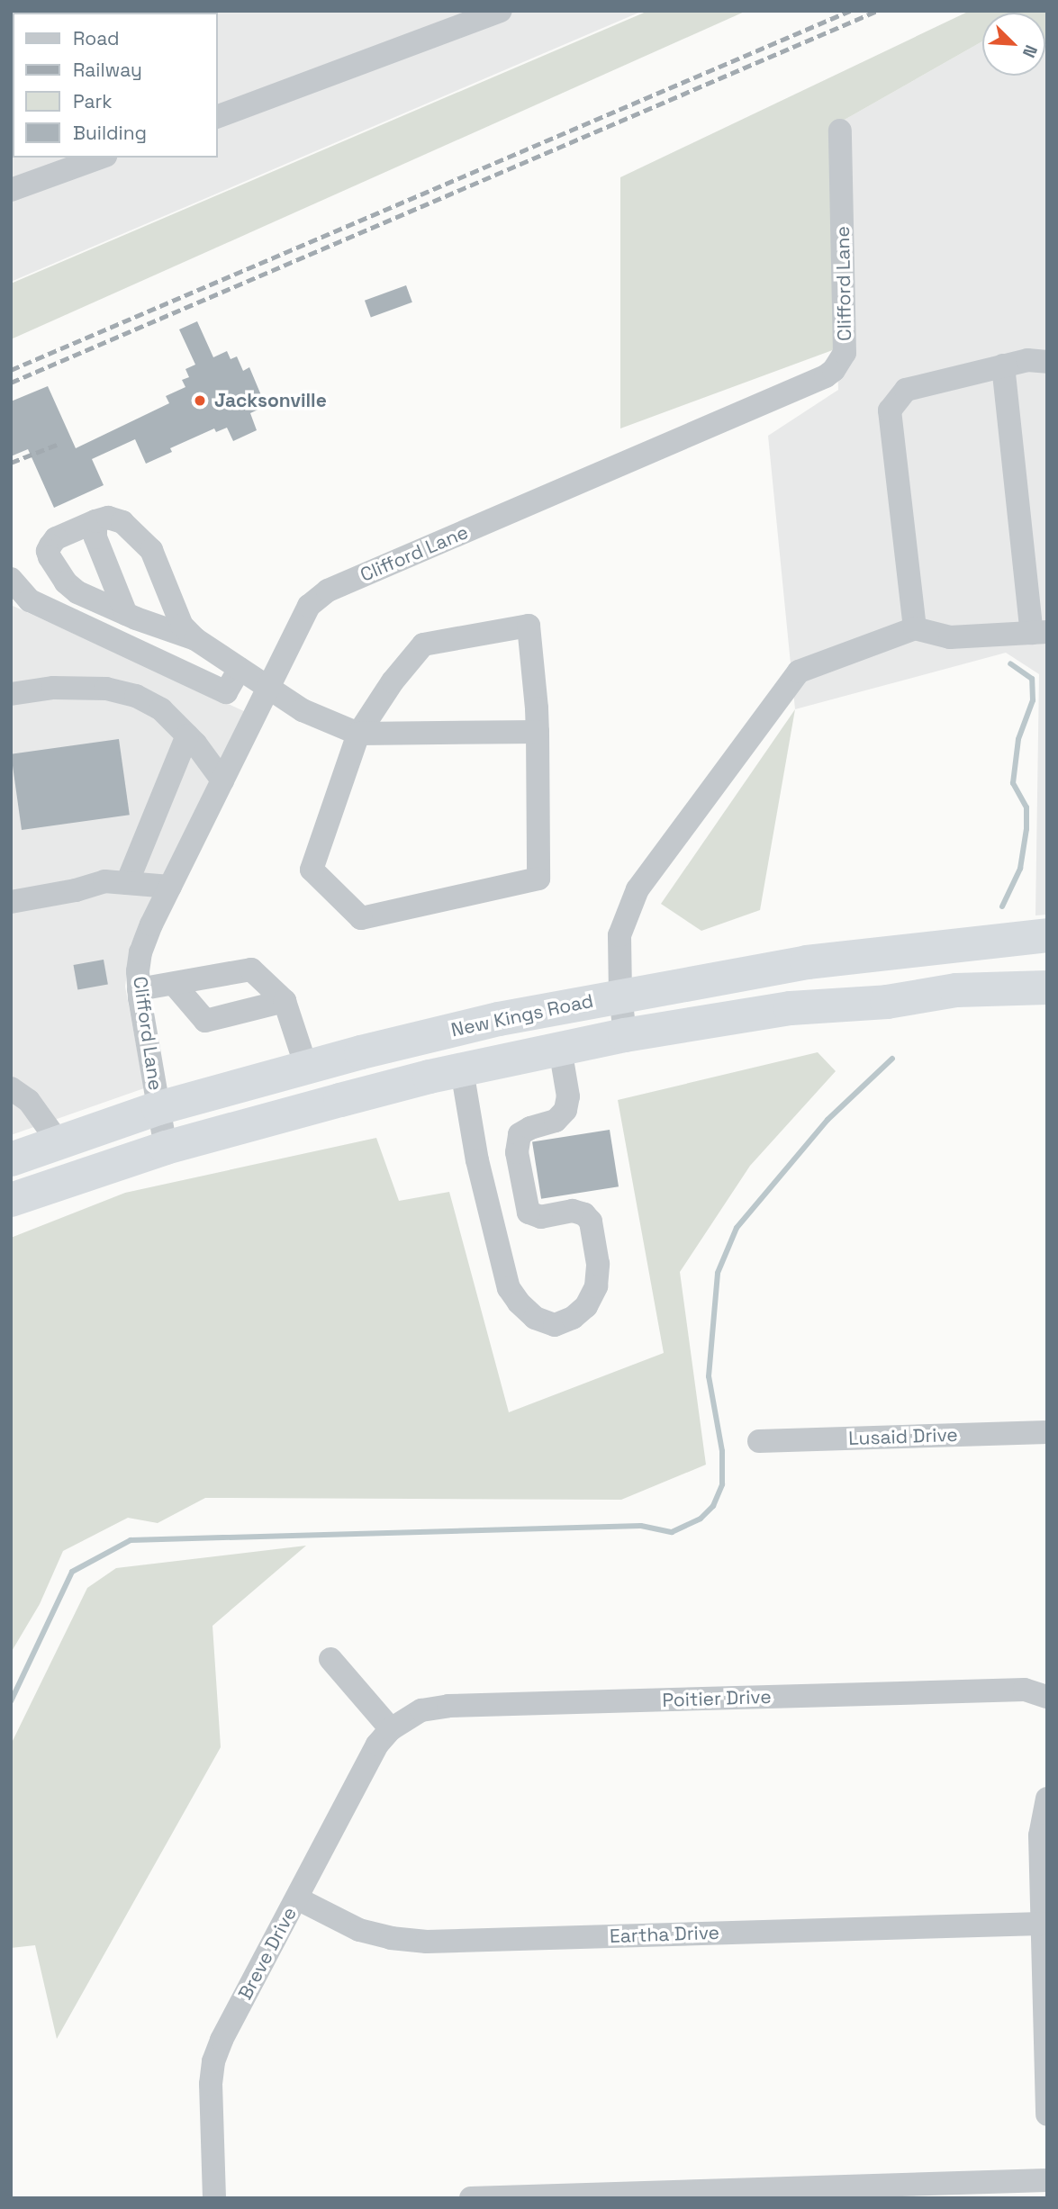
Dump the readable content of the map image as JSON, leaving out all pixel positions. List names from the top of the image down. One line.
{"streets":{"highway":["New Kings Road"],"street":["Clifford Lane","Lusaid Drive","Poitier Drive","Eartha Drive","Breve Drive"]},"crossings":[["Clifford Lane","New Kings Road"],["Poitier Drive","Breve Drive"],["Eartha Drive","Breve Drive"]],"places":["Jacksonville"],"legend":["Road","Railway","Park","Building"],"north":"bottom right"}
